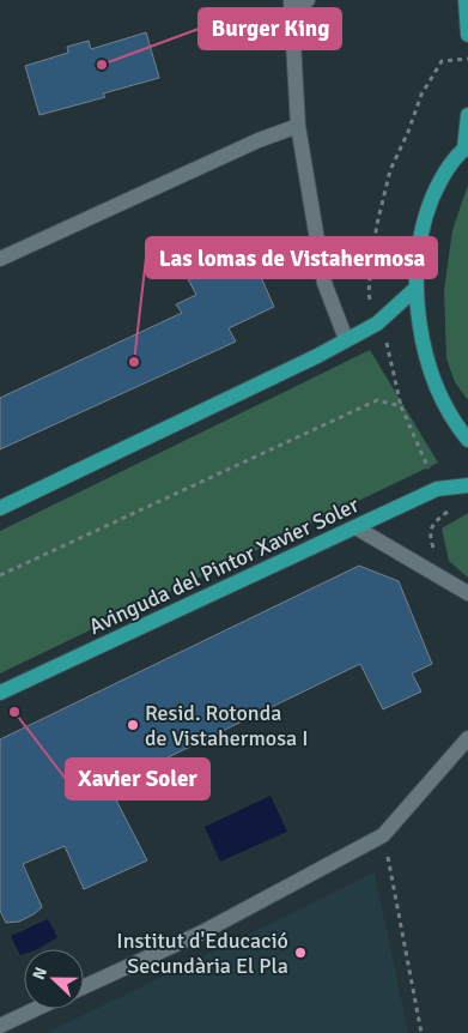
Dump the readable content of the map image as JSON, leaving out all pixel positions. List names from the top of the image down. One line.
{"streets":{"main road":["Avinguda del Pintor Xavier Soler"]},"places":["Burger King","Las lomas de Vistahermosa","Xavier Soler","Resid. Rotonda de Vistahermosa I","Institut d'Educació Secundària El Pla"],"north":"left"}
